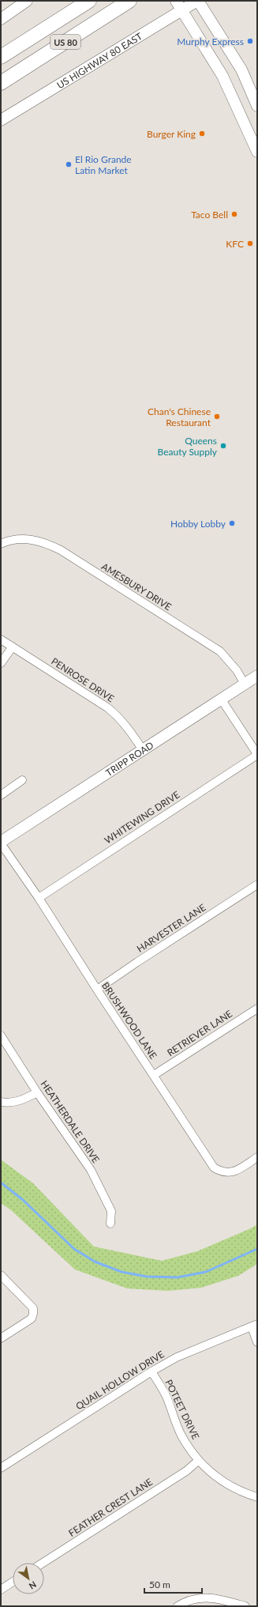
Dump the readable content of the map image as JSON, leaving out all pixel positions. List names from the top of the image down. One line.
{"streets":{"highway":["US 80"],"main road":["US HIGHWAY 80 EAST","TRIPP ROAD"],"street":["AMESBURY DRIVE","PENROSE DRIVE","WHITEWING DRIVE","HARVESTER LANE","BRUSHWOOD LANE","RETRIEVER LANE","HEATHERDALE DRIVE","QUAIL HOLLOW DRIVE","POTEET DRIVE","FEATHER CREST LANE"]},"crossings":[["AMESBURY DRIVE","TRIPP ROAD"],["PENROSE DRIVE","TRIPP ROAD"],["TRIPP ROAD","BRUSHWOOD LANE"],["WHITEWING DRIVE","BRUSHWOOD LANE"],["HARVESTER LANE","BRUSHWOOD LANE"],["BRUSHWOOD LANE","RETRIEVER LANE"],["QUAIL HOLLOW DRIVE","POTEET DRIVE"],["POTEET DRIVE","FEATHER CREST LANE"]],"places":["Murphy Express","Burger King","El Rio Grande Latin Market","Taco Bell","KFC","Chan's Chinese Restaurant","Queens Beauty Supply","Hobby Lobby"],"scale_bar":"50 m","north":"bottom right"}
